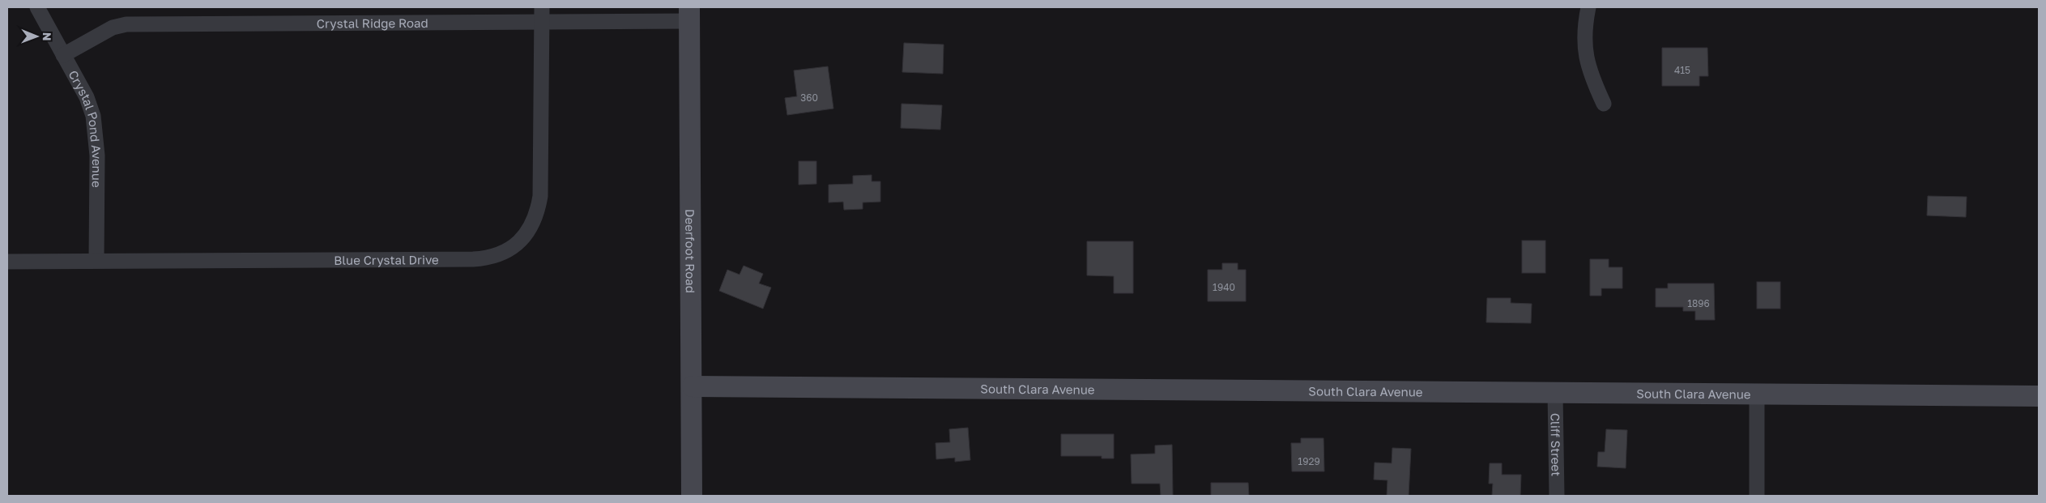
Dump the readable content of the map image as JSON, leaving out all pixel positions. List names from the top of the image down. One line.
{"streets":{"street":["Crystal Ridge Road","Crystal Pond Avenue","Deerfoot Road","Blue Crystal Drive","South Clara Avenue","Cliff Street"]},"crossings":[["Crystal Ridge Road","Crystal Pond Avenue"],["Crystal Ridge Road","Deerfoot Road"],["Crystal Ridge Road","Blue Crystal Drive"],["Crystal Pond Avenue","Blue Crystal Drive"],["Deerfoot Road","South Clara Avenue"],["South Clara Avenue","Cliff Street"]],"house_numbers":["415","360","1940","1896","1929"],"north":"right"}
